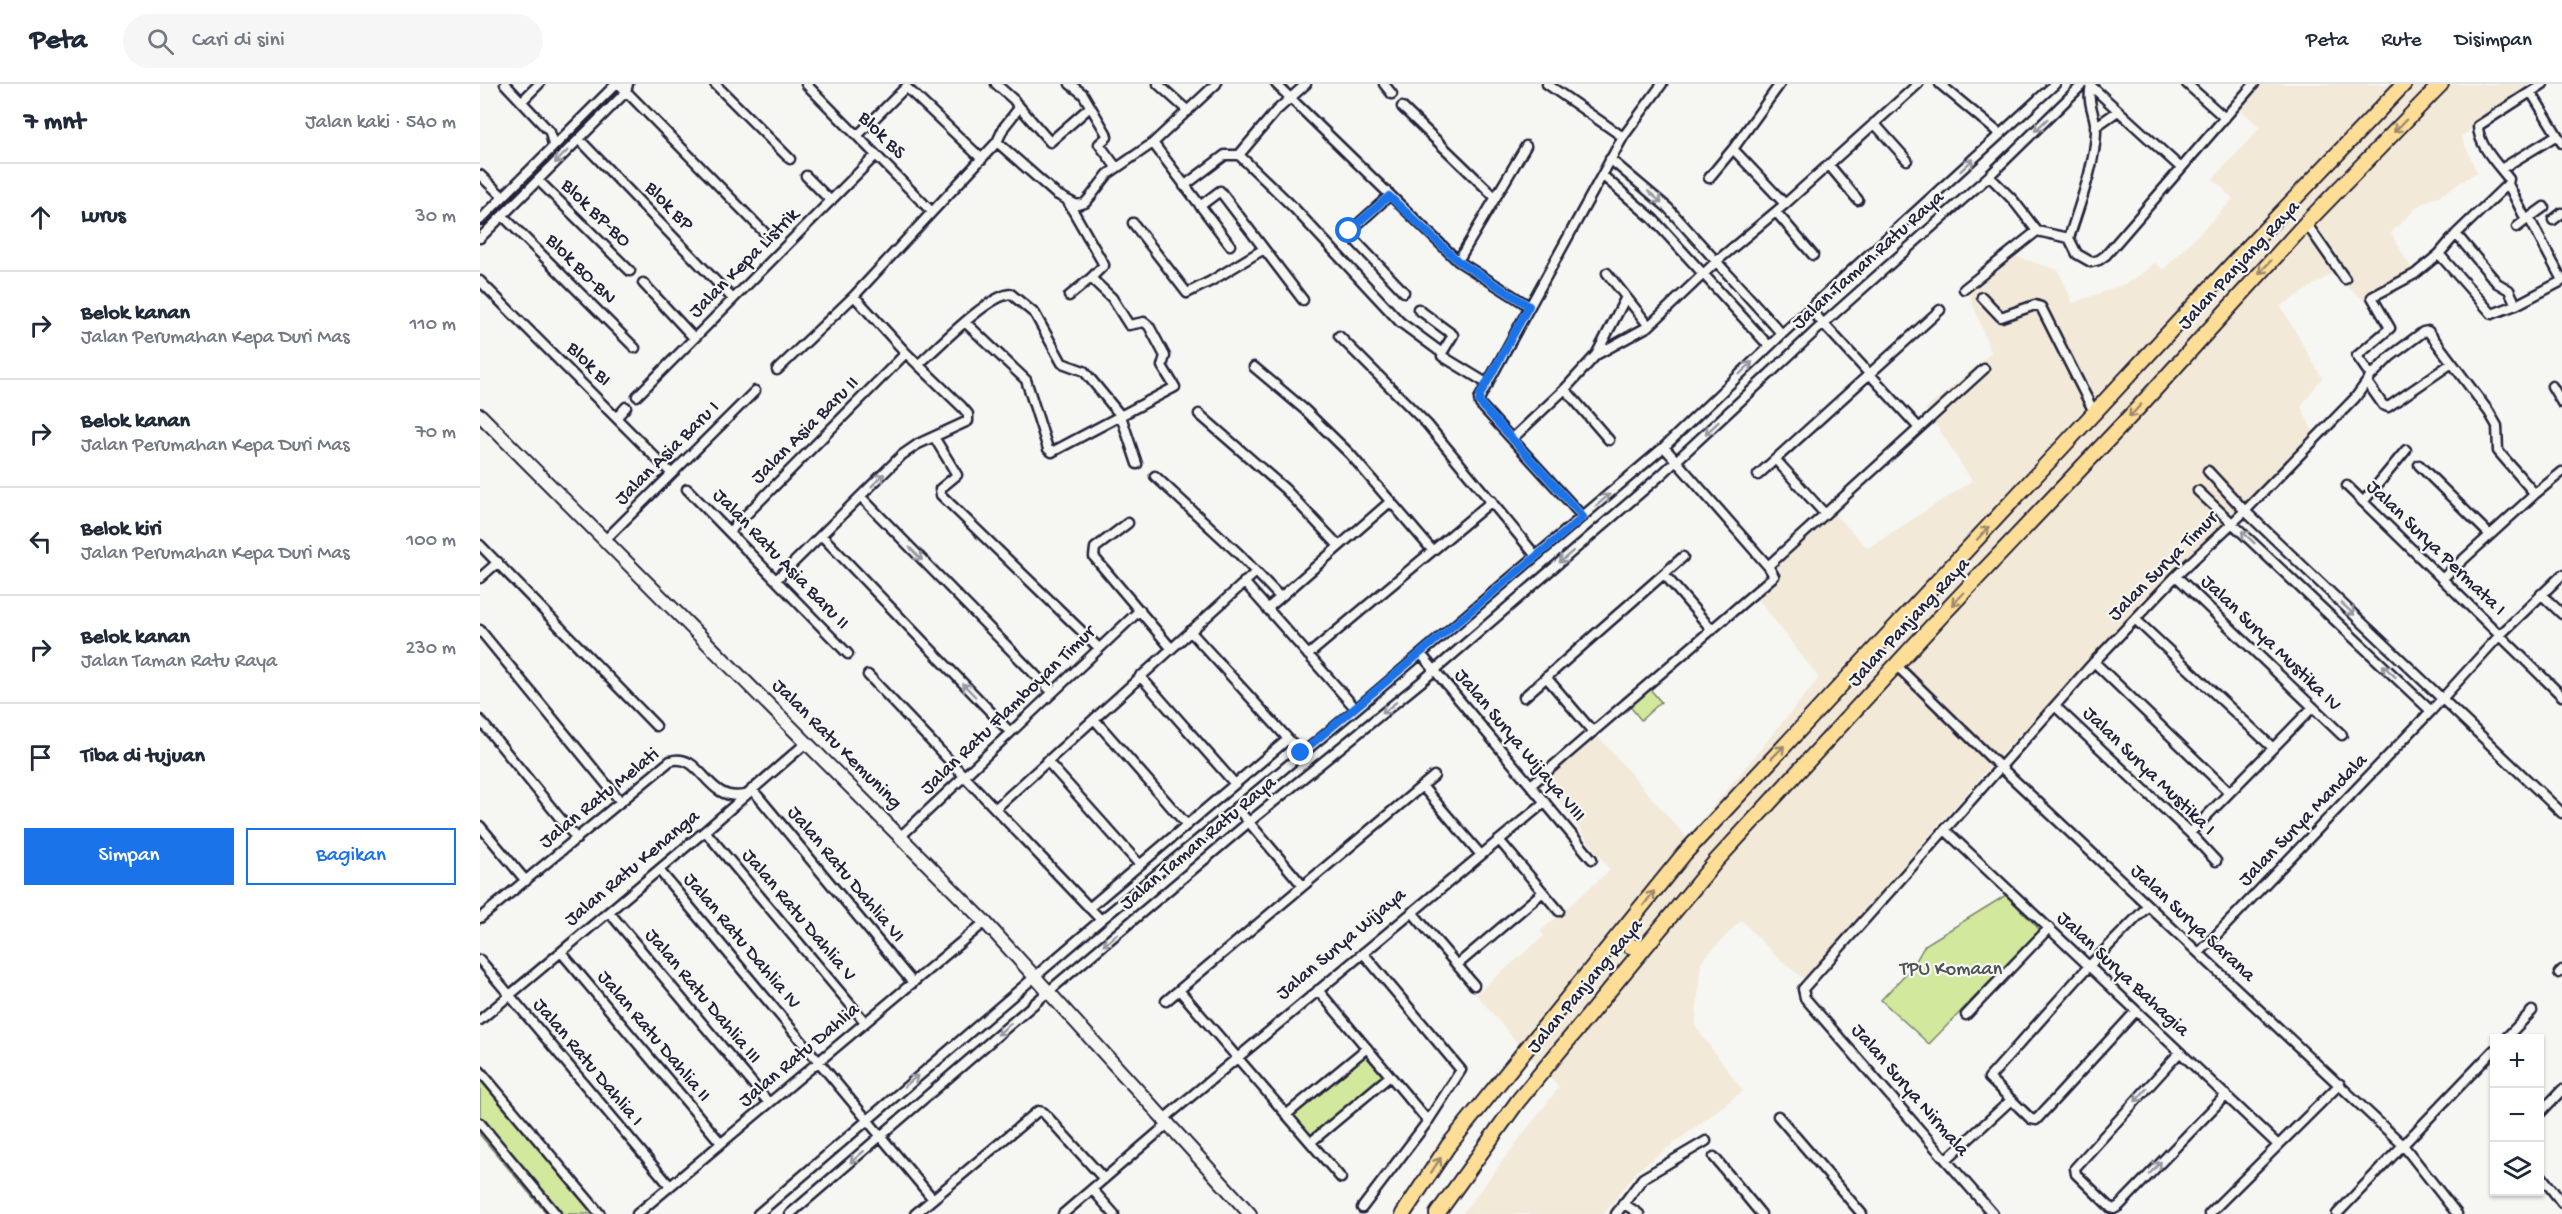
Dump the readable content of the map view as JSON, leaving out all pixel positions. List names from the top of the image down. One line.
{"streets":{"main road":["Jalan Panjang Raya"],"street":["Blok BS","Blok BP","Blok BP-BO","Jalan Taman Ratu Raya","Jalan Kepa Listrik","Blok BO-BN","Blok BI","Jalan Asia Baru II","Jalan Asia Baru I","Jalan Surya Permata I","Jalan Ratu Asia Baru II","Jalan Surya Timur","Jalan Surya Mustika IV","Jalan Ratu Flamboyan Timur","Jalan Ratu Kemuning","Jalan Surya Wijaya VIII","Jalan Surya Mustika I","Jalan Ratu Melati","Jalan Surya Mandala","Jalan Ratu Kenanga","Jalan Ratu Dahlia VI","Jalan Ratu Dahlia V","Jalan Surya Sarana","Jalan Ratu Dahlia IV","Jalan Surya Wijaya","Jalan Surya Bahagia","Jalan Ratu Dahlia III","Jalan Ratu Dahlia II","Jalan Ratu Dahlia","Jalan Ratu Dahlia I","Jalan Surya Nirmala"]},"crossings":[["Blok BS","Jalan Kepa Listrik"],["Blok BP","Jalan Kepa Listrik"],["Jalan Taman Ratu Raya","Jalan Ratu Kemuning"],["Jalan Taman Ratu Raya","Jalan Surya Wijaya VIII"],["Jalan Taman Ratu Raya","Jalan Ratu Dahlia IV"],["Jalan Panjang Raya","Jalan Surya Sarana"],["Blok BI","Jalan Asia Baru I"],["Jalan Asia Baru II","Jalan Ratu Asia Baru II"],["Jalan Asia Baru I","Jalan Ratu Kemuning"],["Jalan Surya Permata I","Jalan Surya Mandala"],["Jalan Surya Timur","Jalan Surya Mustika IV"],["Jalan Surya Timur","Jalan Surya Mustika I"],["Jalan Surya Timur","Jalan Surya Sarana"],["Jalan Surya Timur","Jalan Surya Bahagia"],["Jalan Surya Timur","Jalan Surya Nirmala"],["Jalan Ratu Flamboyan Timur","Jalan Ratu Kemuning"],["Jalan Ratu Kemuning","Jalan Ratu Kenanga"],["Jalan Ratu Kemuning","Jalan Ratu Dahlia"],["Jalan Surya Wijaya VIII","Jalan Surya Wijaya"],["Jalan Ratu Melati","Jalan Ratu Kenanga"],["Jalan Ratu Melati","Jalan Ratu Dahlia VI"],["Jalan Surya Mandala","Jalan Surya Sarana"],["Jalan Ratu Kenanga","Jalan Ratu Dahlia VI"],["Jalan Ratu Kenanga","Jalan Ratu Dahlia V"],["Jalan Ratu Kenanga","Jalan Ratu Dahlia IV"],["Jalan Ratu Kenanga","Jalan Ratu Dahlia III"],["Jalan Ratu Kenanga","Jalan Ratu Dahlia II"],["Jalan Ratu Kenanga","Jalan Ratu Dahlia I"],["Jalan Ratu Dahlia VI","Jalan Ratu Dahlia"],["Jalan Ratu Dahlia V","Jalan Ratu Dahlia"],["Jalan Ratu Dahlia IV","Jalan Ratu Dahlia"],["Jalan Ratu Dahlia III","Jalan Ratu Dahlia"],["Jalan Ratu Dahlia II","Jalan Ratu Dahlia"],["Jalan Ratu Dahlia","Jalan Ratu Dahlia I"]],"parks":["TPU Komaan"],"page":{"header":"Peta","search":"Cari di sini","nav":["Peta","Rute","Disimpan"],"heading":["7 mnt","Jalan kaki · 540 m"],"list":[["Lurus","30 m"],["Belok kanan","Jalan Perumahan Kepa Duri Mas","110 m"],["Belok kanan","Jalan Perumahan Kepa Duri Mas","70 m"],["Belok kiri","Jalan Perumahan Kepa Duri Mas","100 m"],["Belok kanan","Jalan Taman Ratu Raya","230 m"],"Tiba di tujuan"],"buttons":["Simpan","Bagikan"],"map_buttons":["+","−"]}}
